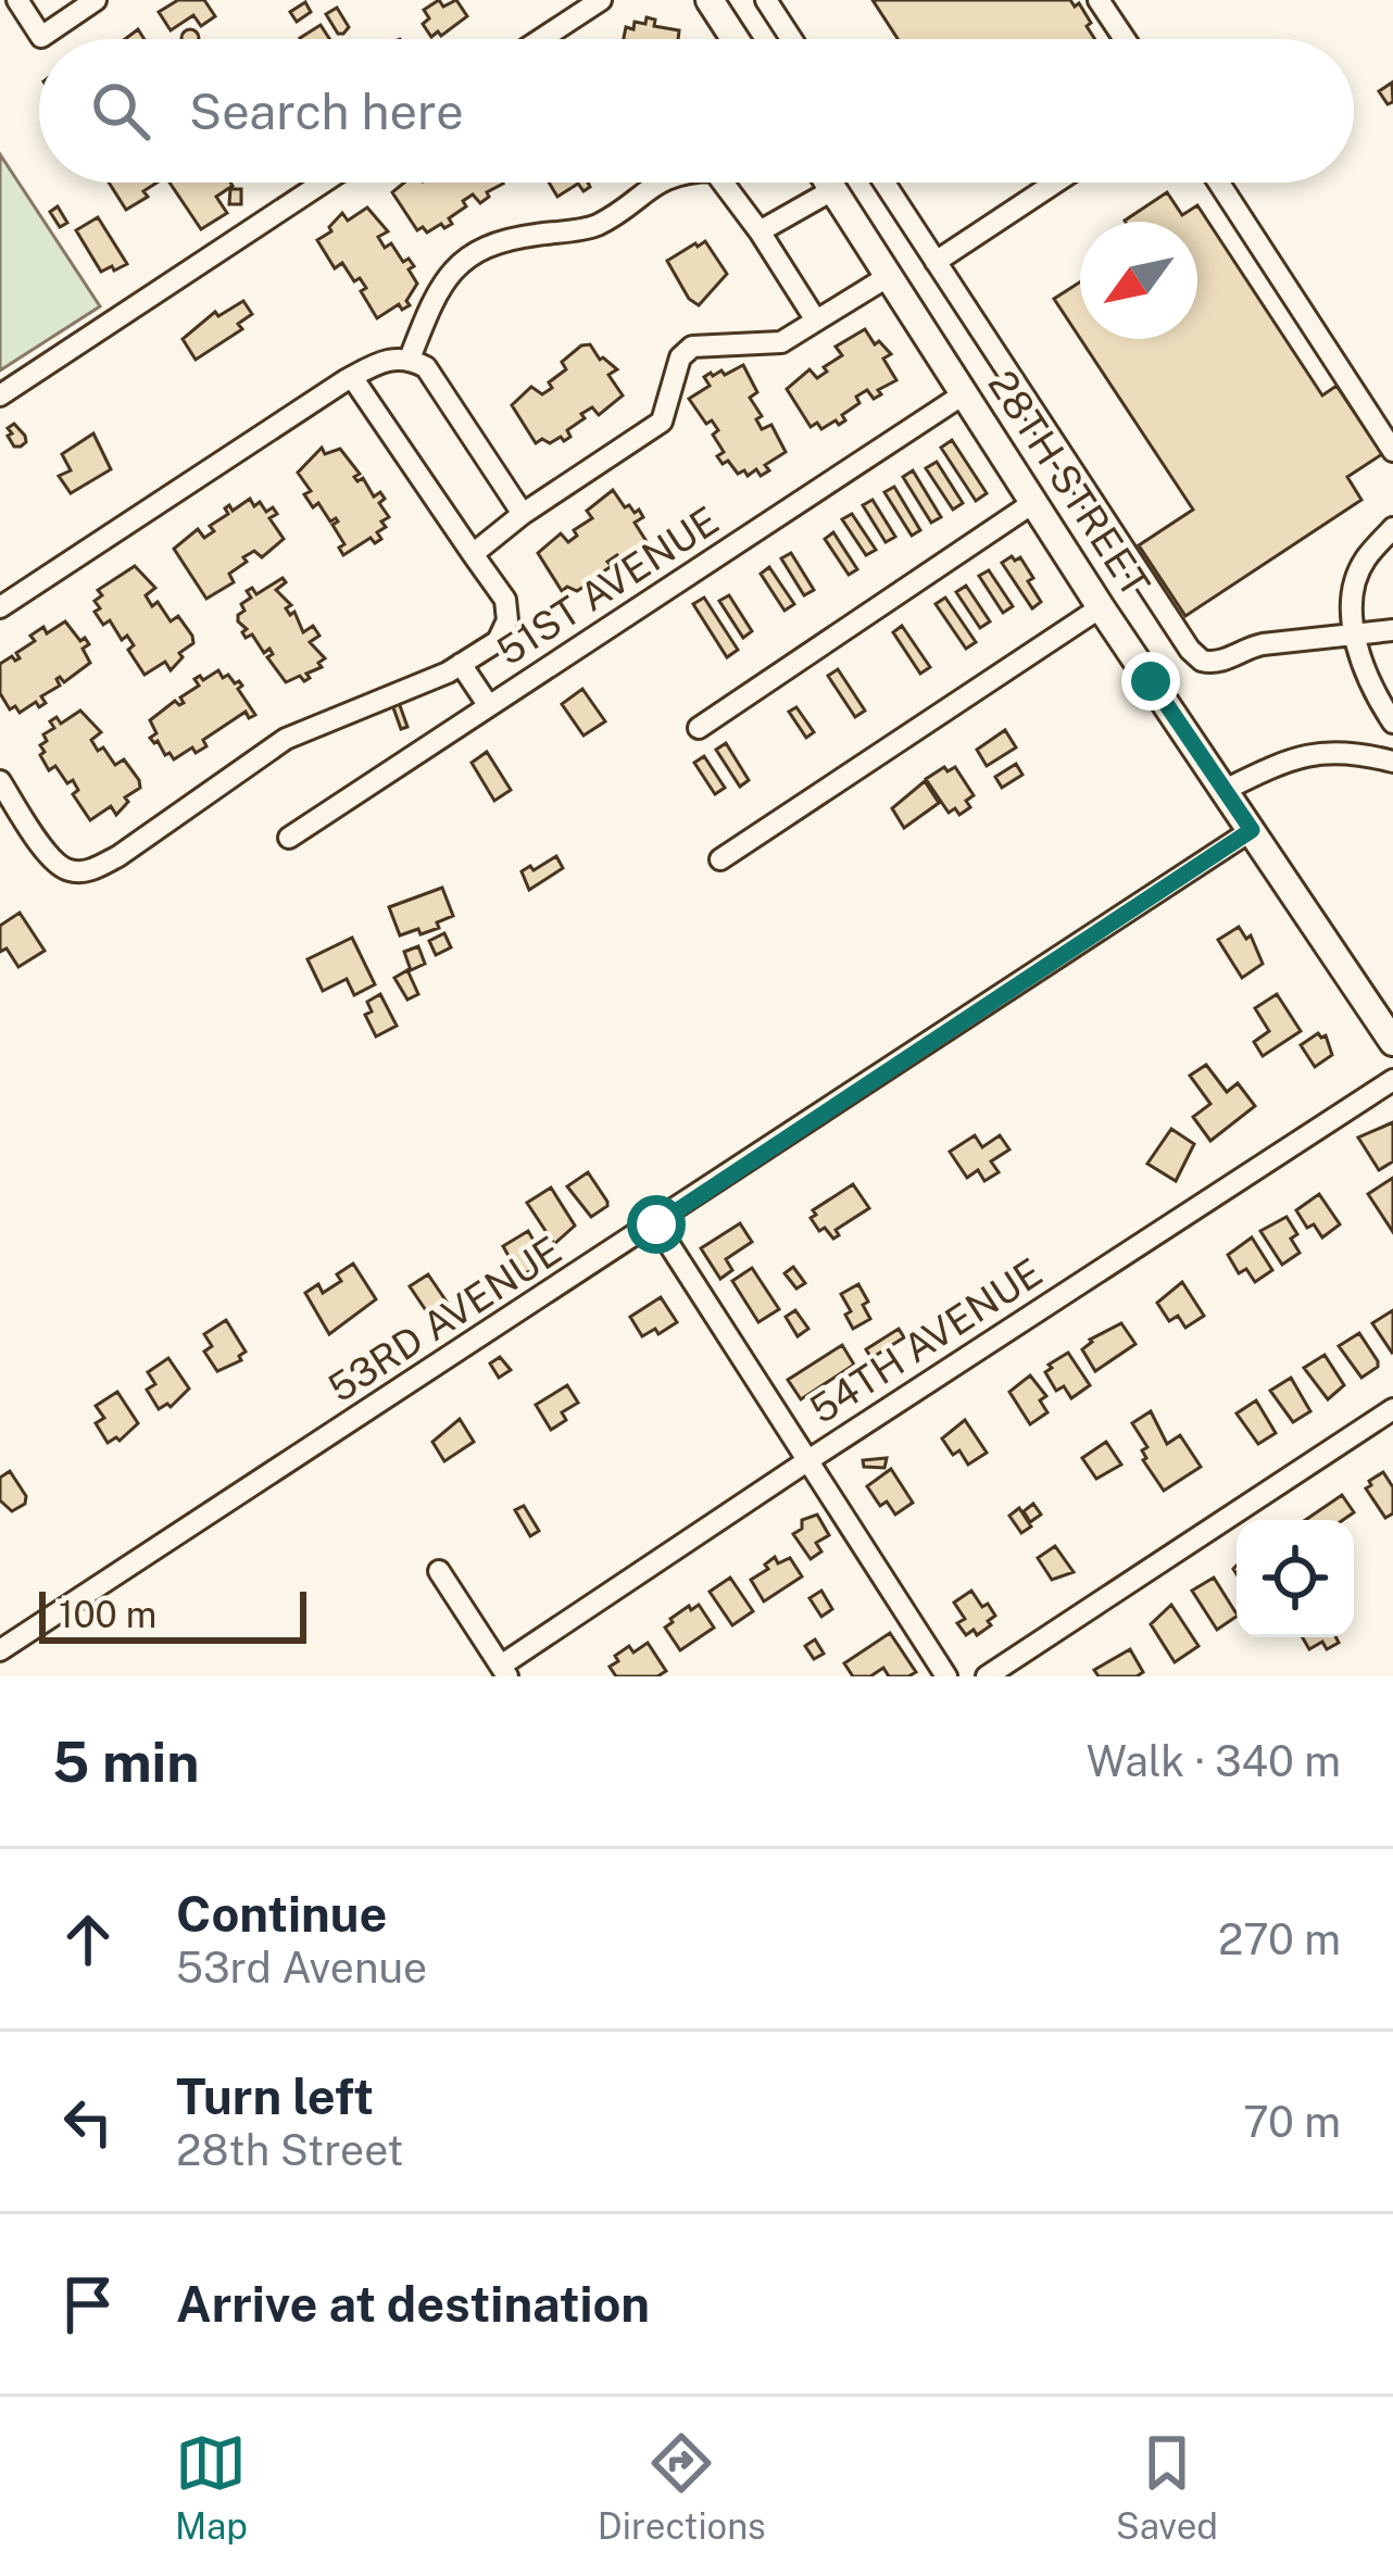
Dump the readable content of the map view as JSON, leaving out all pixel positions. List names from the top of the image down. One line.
{"streets":{"main road":["28TH STREET"],"street":["51ST AVENUE","53RD AVENUE","54TH AVENUE"]},"crossings":[["28TH STREET","51ST AVENUE"],["28TH STREET","53RD AVENUE"]],"scale_bar":"100 m","north":"bottom left","page":{"search":"Search here","scale":"100 m","heading":["5 min","Walk · 340 m"],"list":[["Continue","53rd Avenue","270 m"],["Turn left","28th Street","70 m"],"Arrive at destination"],"nav":["Map","Directions","Saved"]}}
